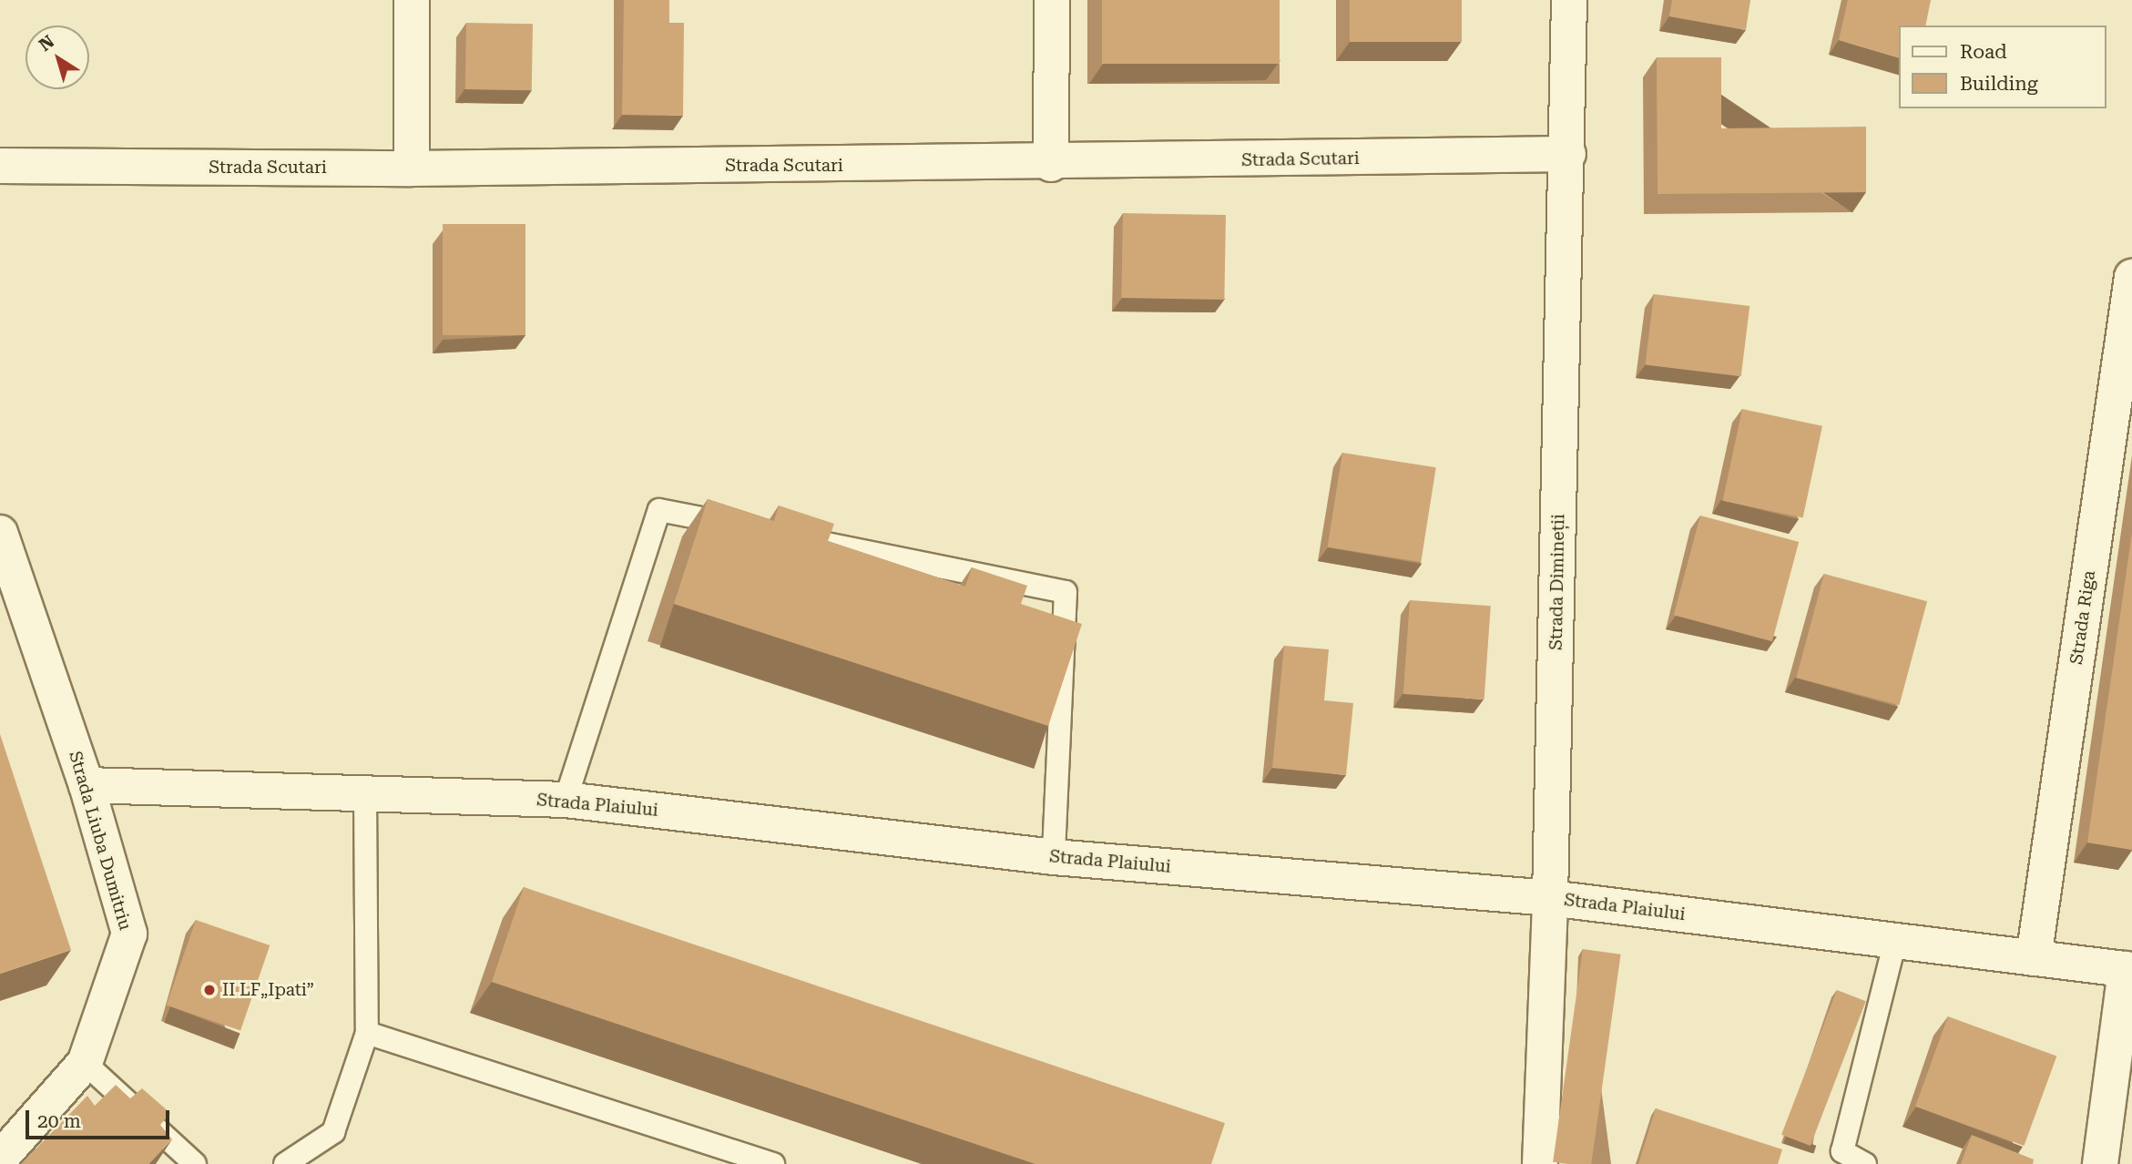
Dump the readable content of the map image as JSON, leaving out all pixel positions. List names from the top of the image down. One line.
{"streets":{"street":["Strada Scutari","Strada Dimineții","Strada Riga","Strada Plaiului","Strada Liuba Dumitriu"]},"crossings":[["Strada Scutari","Strada Dimineții"],["Strada Dimineții","Strada Plaiului"],["Strada Riga","Strada Plaiului"],["Strada Plaiului","Strada Liuba Dumitriu"]],"places":["II LF„Ipati”"],"legend":["Road","Building"],"scale_bar":"20 m","north":"top left"}
